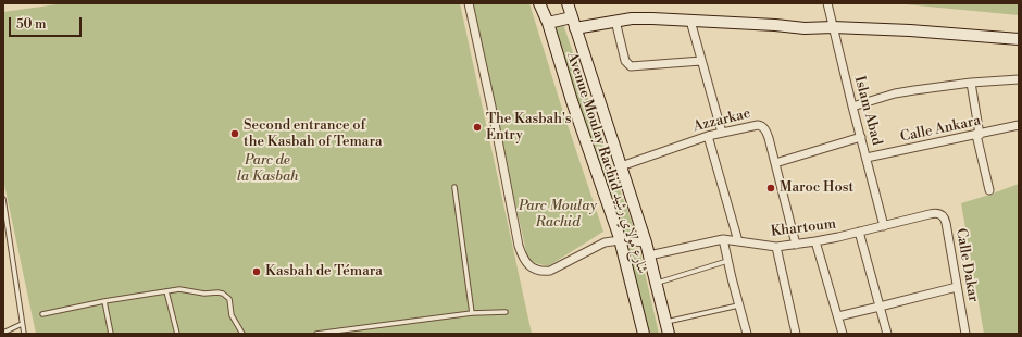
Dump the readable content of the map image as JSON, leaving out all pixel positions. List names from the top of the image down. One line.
{"streets":{"main road":["Avenue Moulay Rachid شارع مولاي رشيد"],"street":["Islam Abad","Azzarkae","Calle Ankara","Khartoum","Calle Dakar"]},"crossings":[["Islam Abad","Calle Ankara"],["Islam Abad","Khartoum"],["Azzarkae","Avenue Moulay Rachid شارع مولاي رشيد"],["Azzarkae","Khartoum"],["Avenue Moulay Rachid شارع مولاي رشيد","Khartoum"],["Khartoum","Calle Dakar"]],"parks":["Parc de la Kasbah","Parc Moulay Rachid"],"places":["The Kasbah's Entry","Second entrance of the Kasbah of Temara","Maroc Host","Kasbah de Témara"],"scale_bar":"50 m"}
